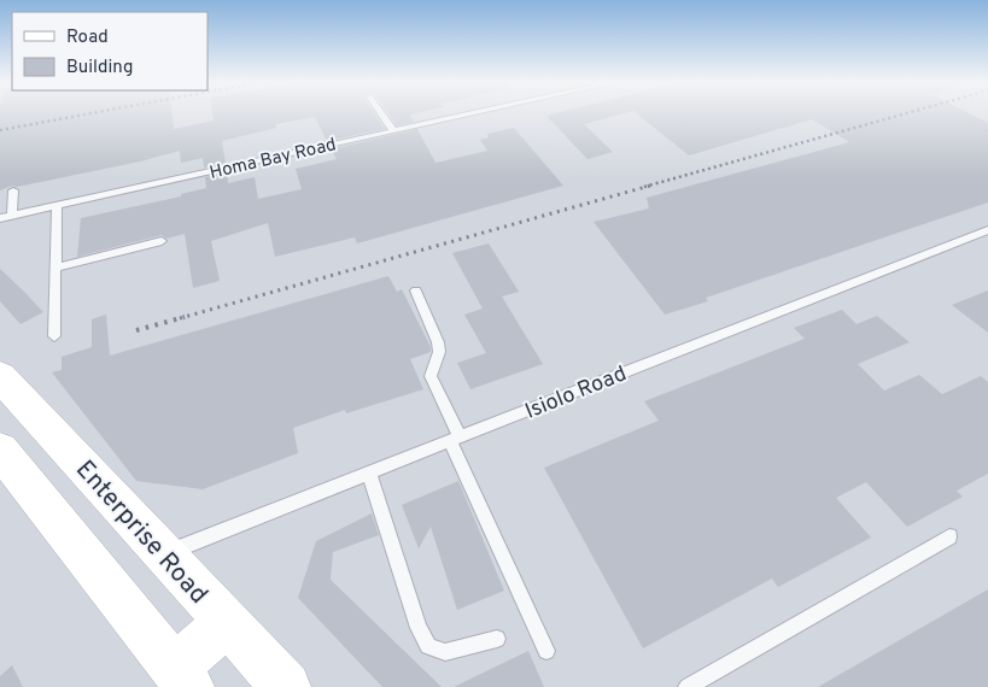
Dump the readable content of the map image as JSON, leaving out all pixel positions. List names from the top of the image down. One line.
{"streets":{"main road":["Enterprise Road"],"lane":["Homa Bay Road","Isiolo Road"]},"crossings":[["Isiolo Road","Enterprise Road"]],"legend":["Road","Building"]}
